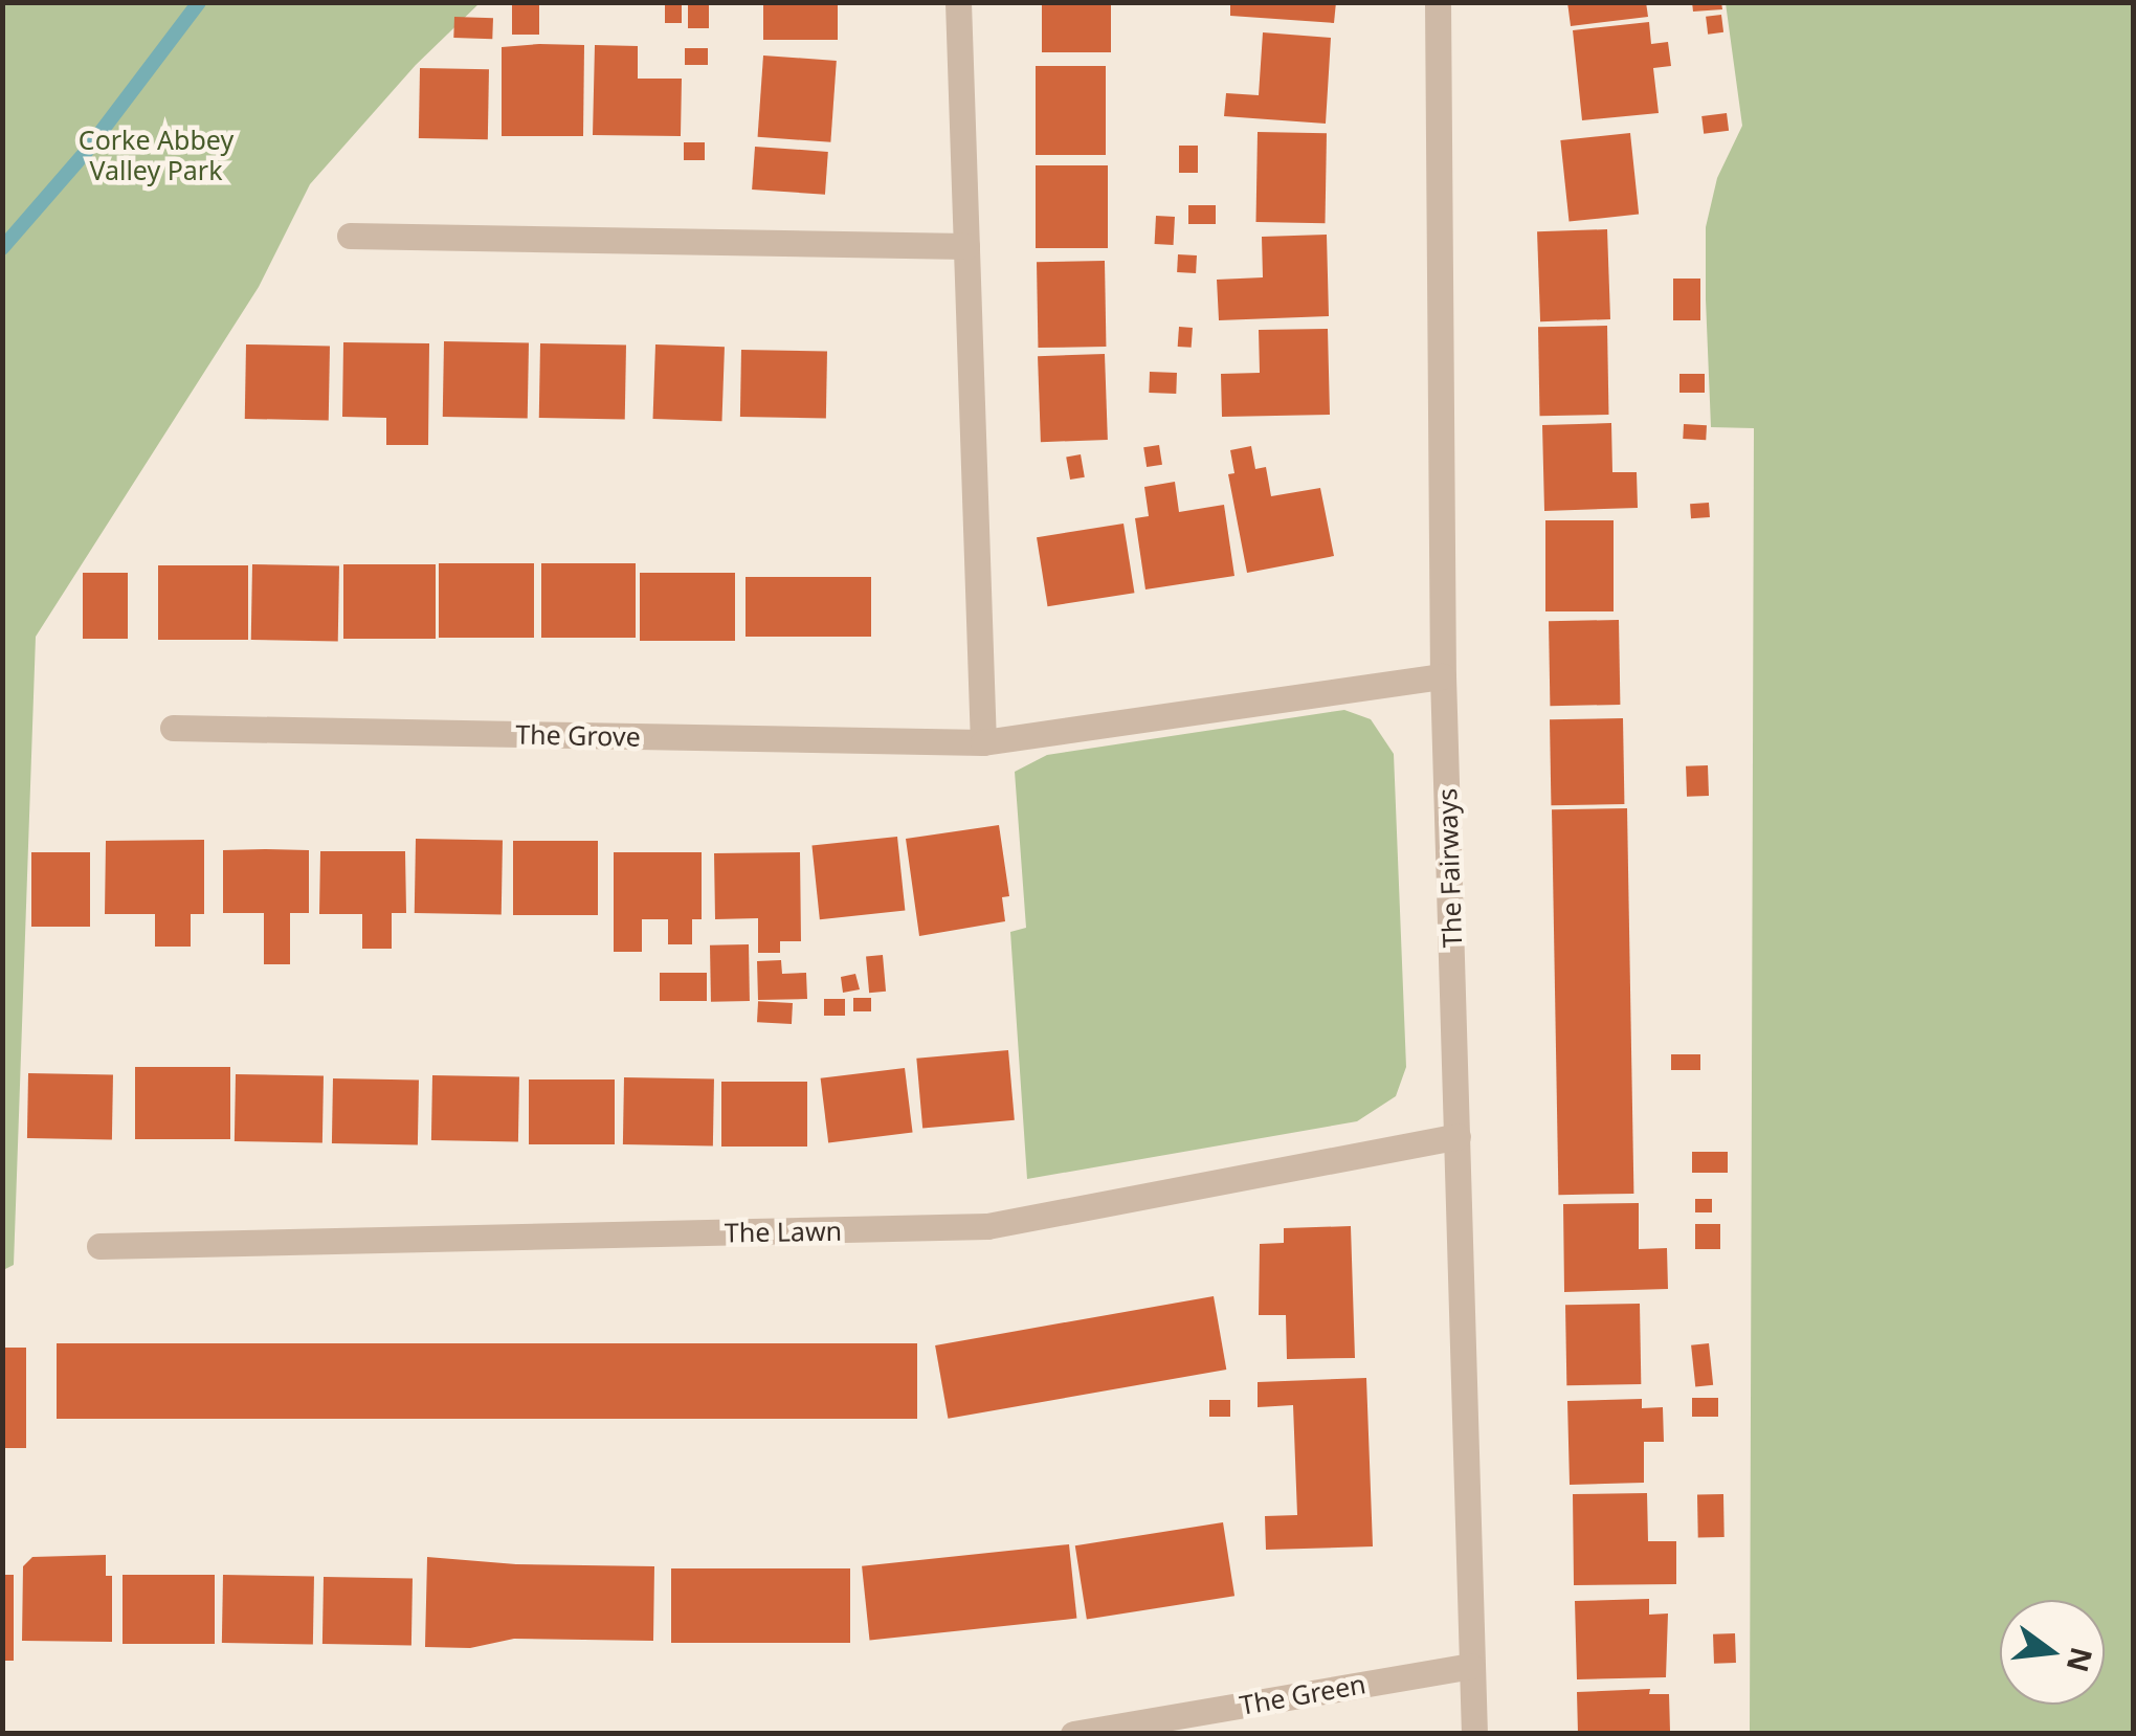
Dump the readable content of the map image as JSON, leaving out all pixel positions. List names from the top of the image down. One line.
{"streets":{"street":["The Grove","The Fairways","The Lawn","The Green"]},"crossings":[["The Grove","The Fairways"],["The Fairways","The Lawn"],["The Fairways","The Green"]],"parks":["Corke Abbey Valley Park"],"north":"right"}
